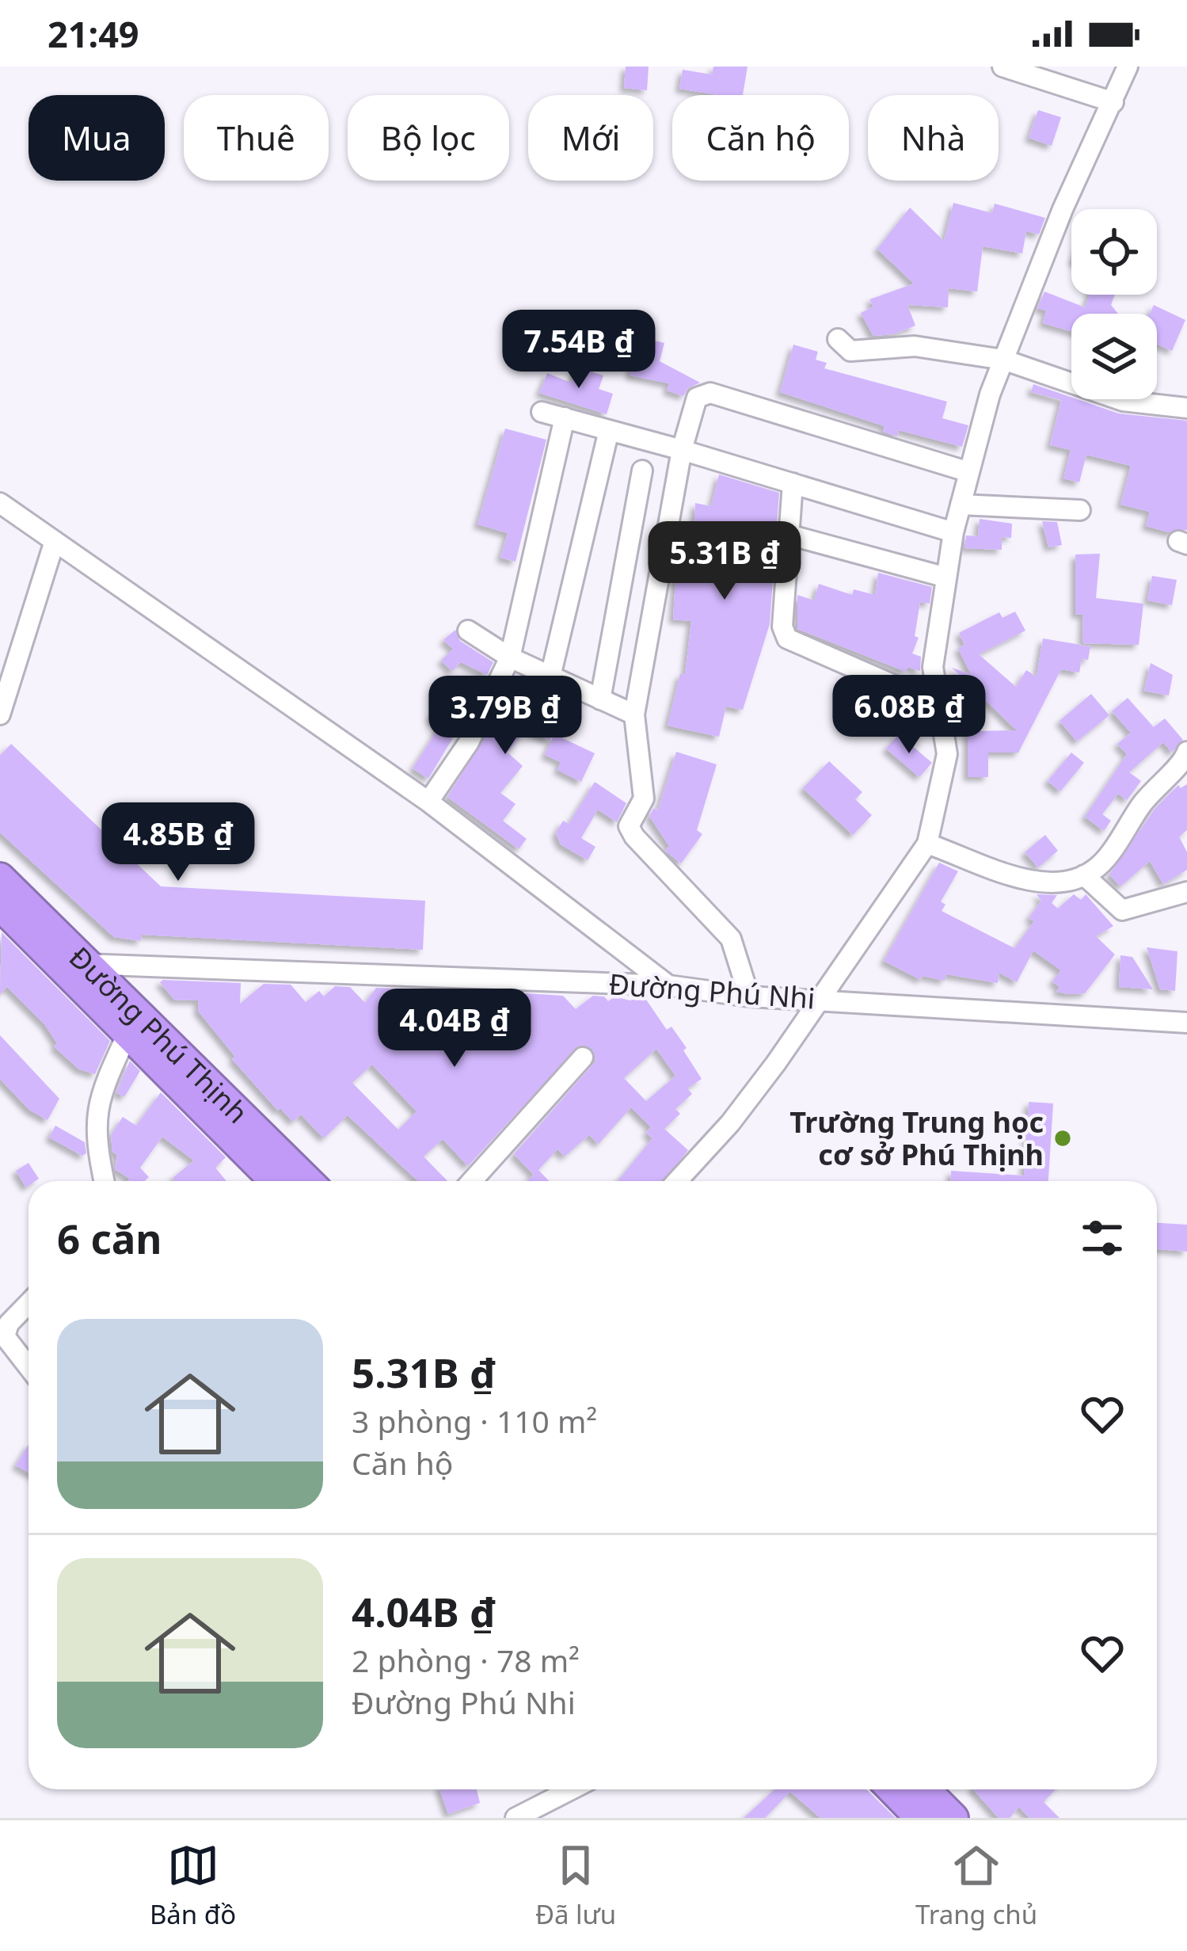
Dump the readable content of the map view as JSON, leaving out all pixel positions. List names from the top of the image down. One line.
{"streets":{"highway":["Đường Phú Thịnh"],"street":["Đường Phú Nhi"]},"crossings":[["Đường Phú Nhi","Đường Phú Thịnh"]],"places":["Trường Trung học cơ sở Phú Thịnh"],"page":{"status":"21:49","chip":["Mua","Thuê","Bộ lọc","Mới","Căn hộ","Nhà"],"price":["7.54B ₫","5.31B ₫","6.08B ₫","3.79B ₫","4.85B ₫","4.04B ₫"],"heading":"6 căn","list":[{"name":"5.31B ₫","note":"3 phòng · 110 m² · Căn hộ"},{"name":"4.04B ₫","note":"2 phòng · 78 m² · Đường Phú Nhi"}],"tabs":["Bản đồ","Đã lưu","Trang chủ"]}}
